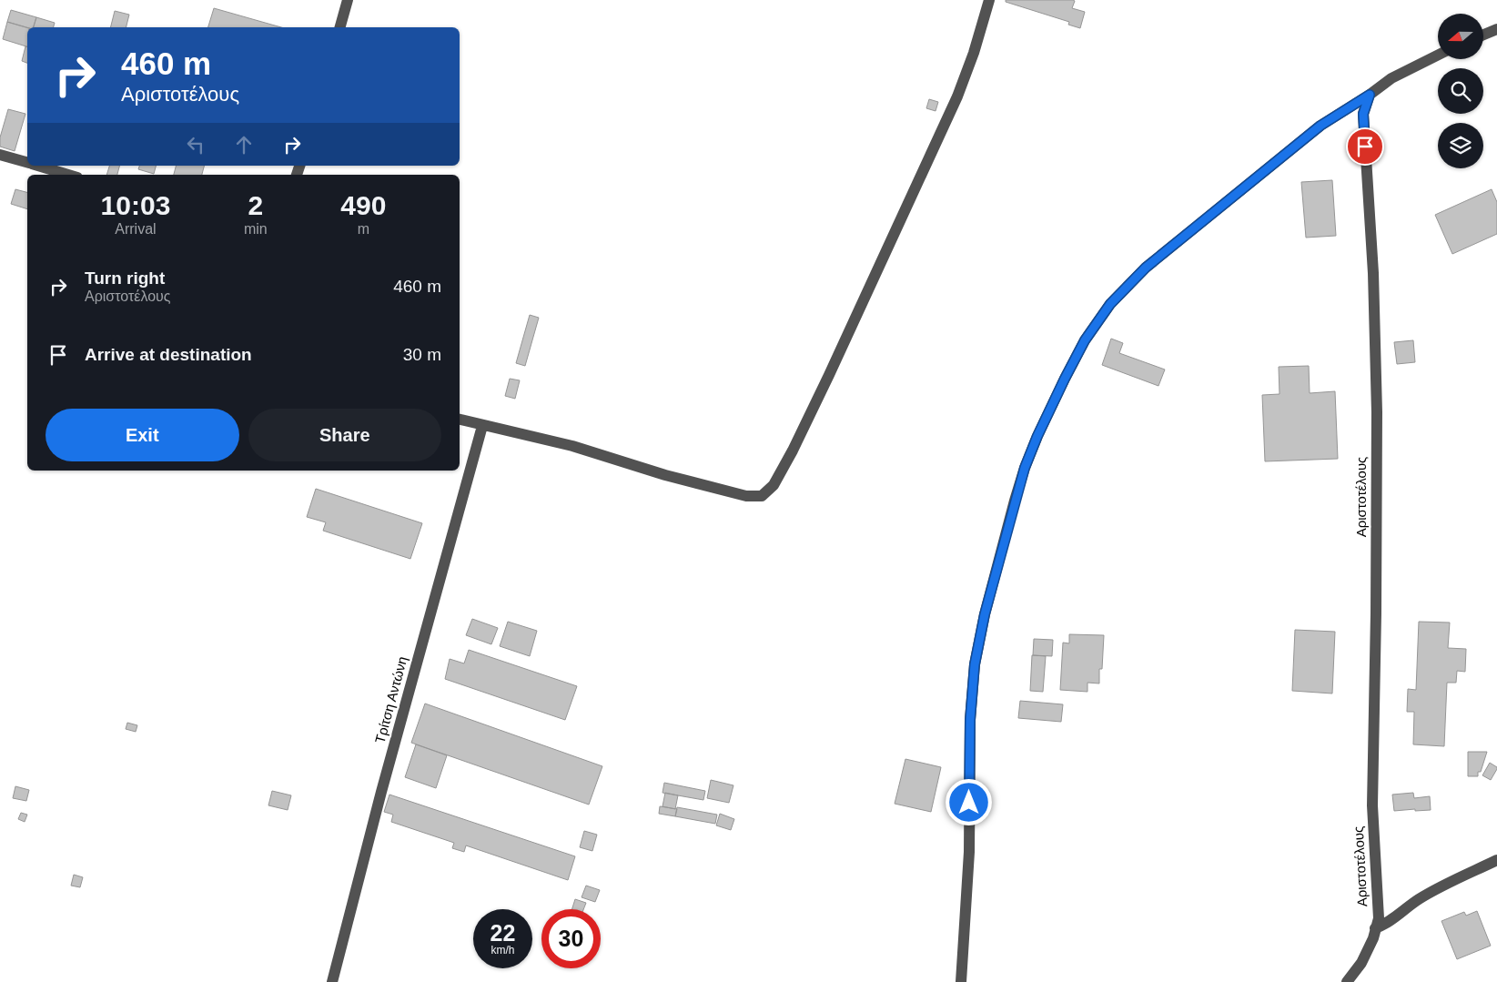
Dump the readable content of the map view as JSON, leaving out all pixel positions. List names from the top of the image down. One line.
{"streets":{"street":["Αριστοτέλους","Τρίτση Αντώνη"]},"north":"left","page":{"turn":["460 m","Αριστοτέλους"],"eta":["10:03","Arrival","2","min","490","m"],"list":[{"name":"Turn right","note":"Αριστοτέλους","value":"460 m"},{"name":"Arrive at destination","value":"30 m"}],"buttons":["Exit","Share"],"speed":"22 km/h","limit":"30"}}
